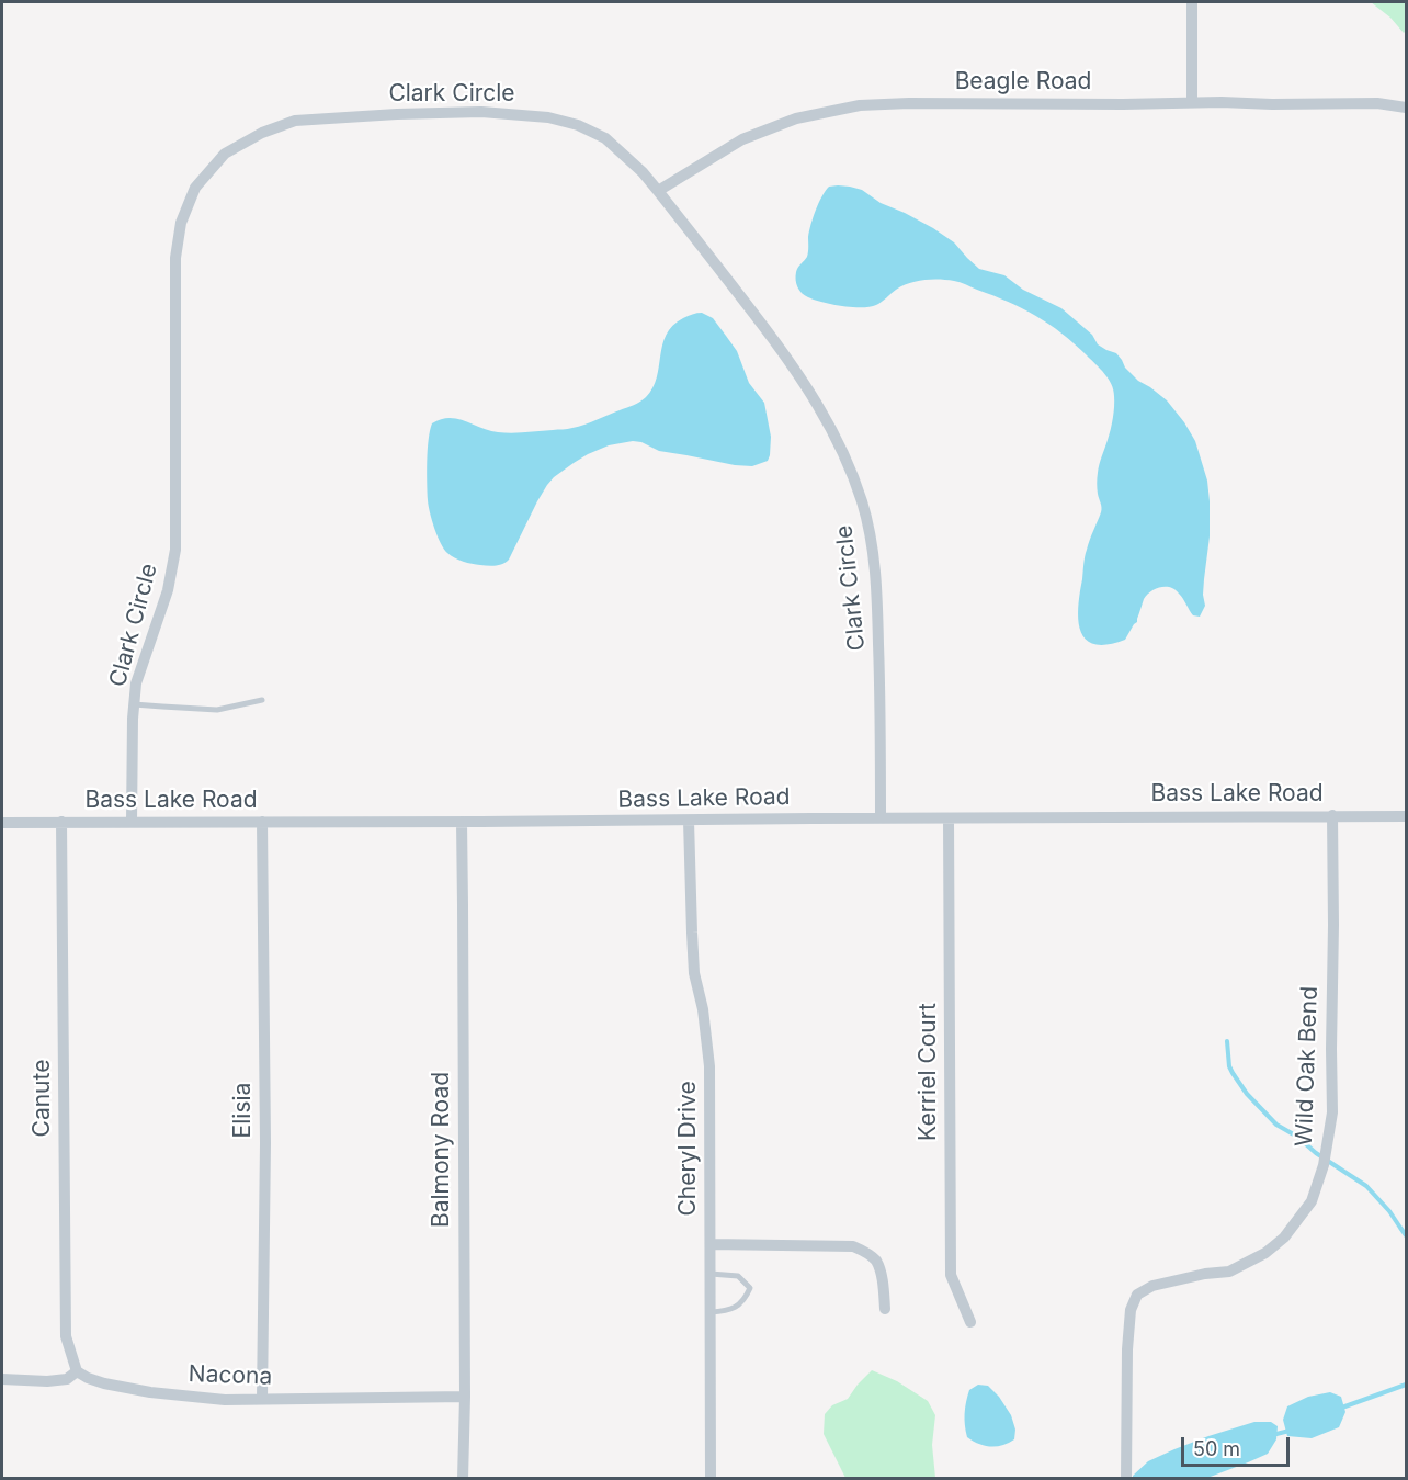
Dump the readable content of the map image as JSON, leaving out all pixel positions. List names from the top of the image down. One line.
{"streets":{"street":["Beagle Road","Clark Circle","Bass Lake Road","Wild Oak Bend","Kerriel Court","Canute","Elisia","Cheryl Drive","Balmony Road","Nacona"]},"crossings":[["Beagle Road","Clark Circle"],["Clark Circle","Bass Lake Road"],["Bass Lake Road","Wild Oak Bend"],["Bass Lake Road","Kerriel Court"],["Bass Lake Road","Canute"],["Bass Lake Road","Elisia"],["Bass Lake Road","Cheryl Drive"],["Bass Lake Road","Balmony Road"],["Canute","Nacona"],["Elisia","Nacona"],["Balmony Road","Nacona"]],"scale_bar":"50 m"}
